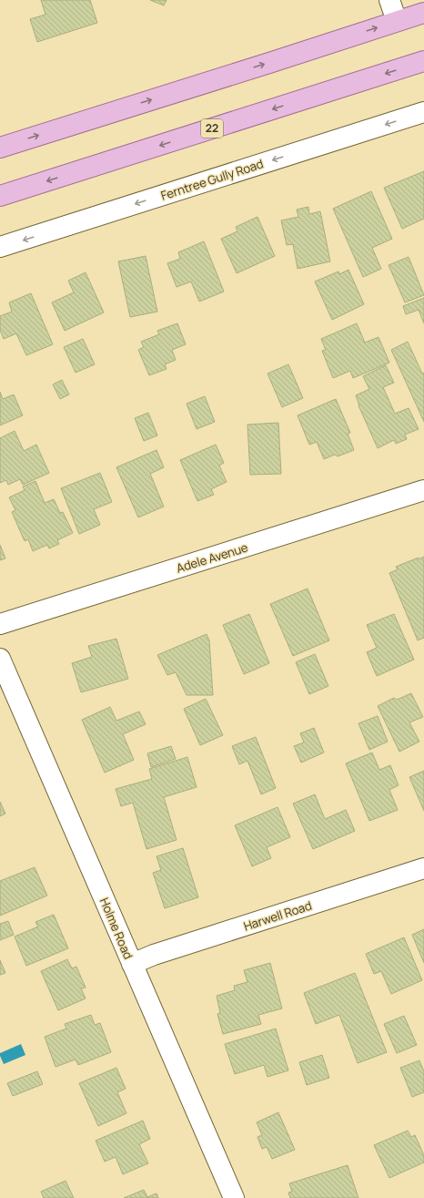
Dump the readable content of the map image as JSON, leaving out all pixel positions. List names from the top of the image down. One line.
{"streets":{"main road":["22"],"street":["Ferntree Gully Road","Adele Avenue","Harwell Road","Holme Road"]},"crossings":[["Harwell Road","Holme Road"]],"one_way":["Ferntree Gully Road"]}
